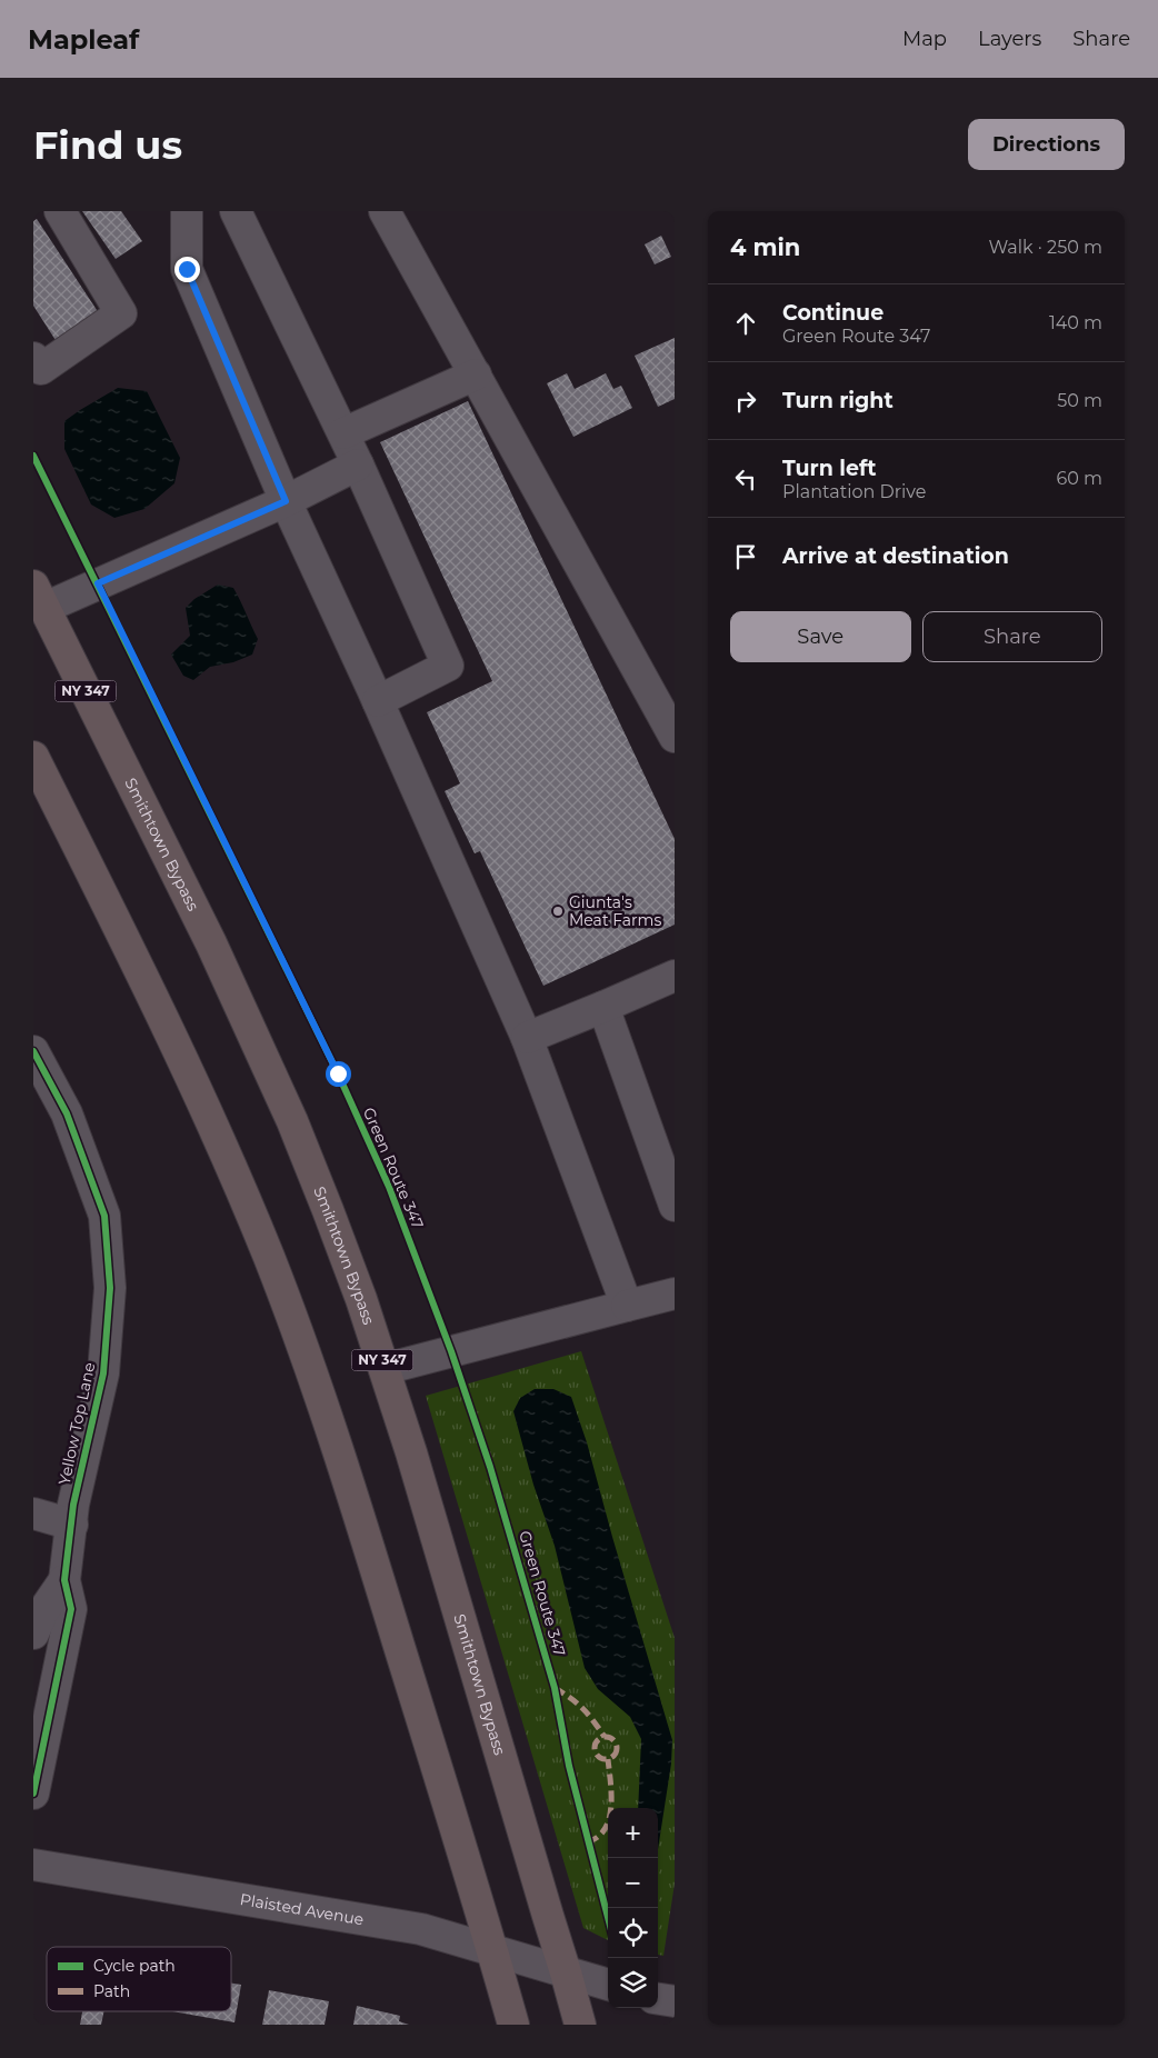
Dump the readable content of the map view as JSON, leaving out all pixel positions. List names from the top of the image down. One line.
{"streets":{"highway":["NY 347","Smithtown Bypass"],"street":["Yellow Top Lane","Plaisted Avenue"],"cycle path":["Green Route 347"]},"crossings":[["Smithtown Bypass","Plaisted Avenue"]],"places":["Giunta's Meat Farms"],"legend":["Cycle path","Path"],"page":{"header":"Mapleaf","nav":["Map","Layers","Share"],"buttons":["Directions",["Save","Share"]],"title":"Find us","heading":["4 min","Walk · 250 m"],"list":[["Continue","Green Route 347","140 m"],["Turn right","50 m"],["Turn left","Plantation Drive","60 m"],"Arrive at destination"],"map_buttons":["+","−"]}}
